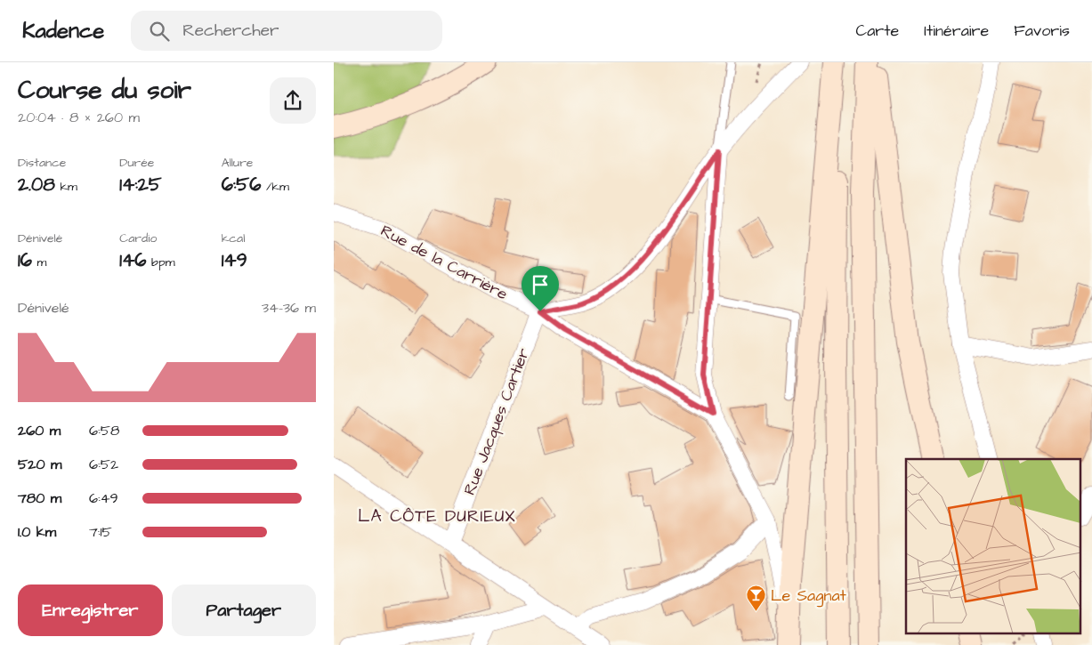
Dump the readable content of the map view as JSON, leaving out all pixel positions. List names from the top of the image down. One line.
{"streets":{"street":["Rue de la Carrière","Rue Jacques Cartier"]},"crossings":[["Rue de la Carrière","Rue Jacques Cartier"]],"districts":["LA CÔTE DURIEUX"],"places":{"bar":["Le Sagnat"]},"page":{"header":"Kadence","search":"Rechercher","nav":["Carte","Itinéraire","Favoris"],"heading":["Course du soir","20:04 · 8 × 260 m"],"stats":[["Distance","2.08 km"],["Durée","14:25"],["Allure","6:56 /km"],["Dénivelé","16 m"],["Cardio","146 bpm"],["kcal","149"]],"chart":["Dénivelé","34–36 m"],"list":[{"name":"260 m","note":"6:58"},{"name":"520 m","note":"6:52"},{"name":"780 m","note":"6:49"},{"name":"1.0 km","note":"7:15"}],"buttons":["Enregistrer","Partager"]}}
